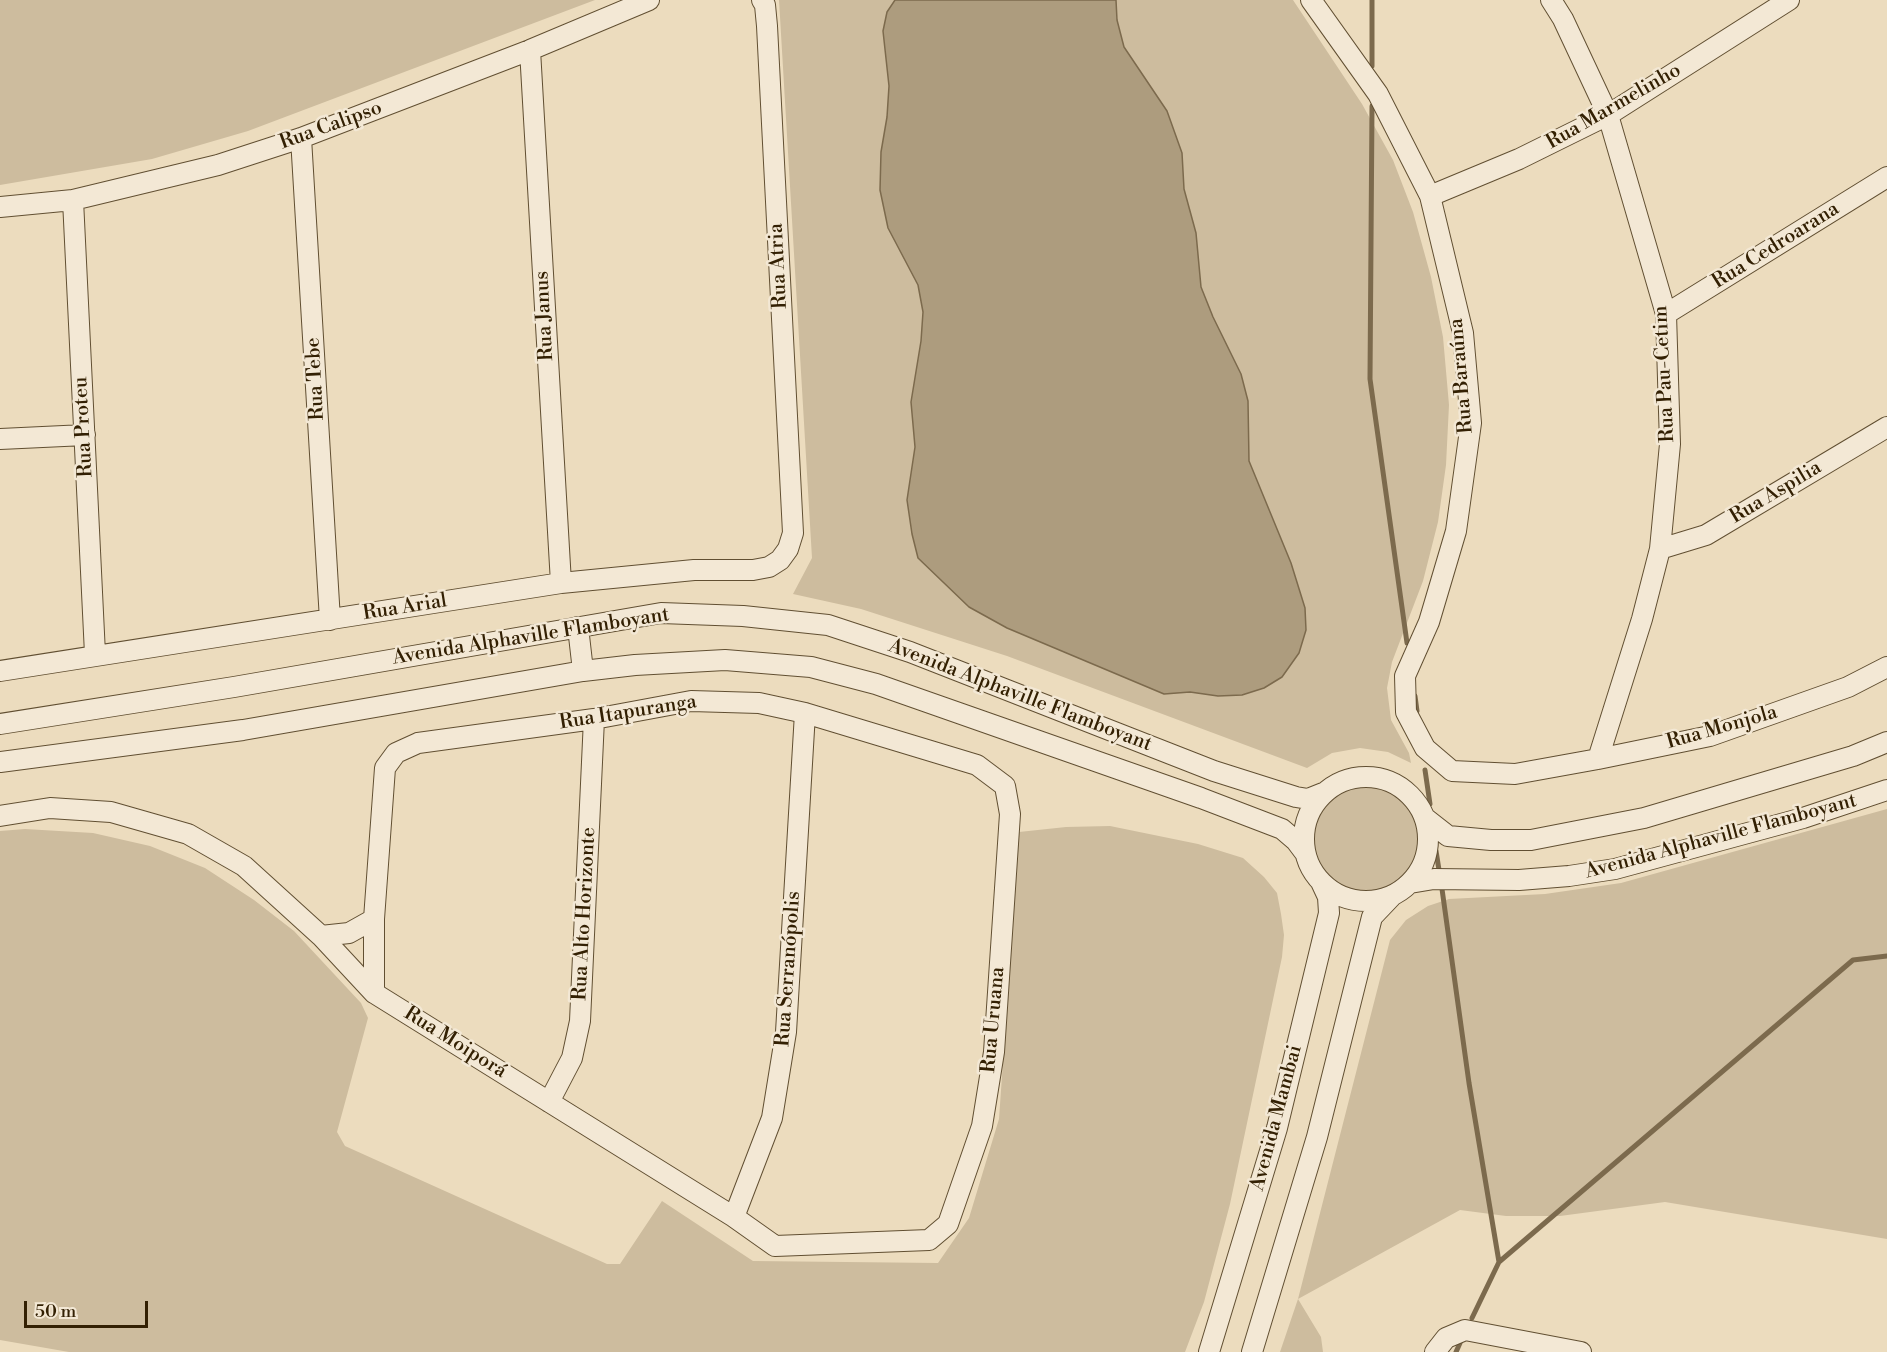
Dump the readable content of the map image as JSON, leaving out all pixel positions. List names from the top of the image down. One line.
{"streets":{"street":["Rua Marmelinho","Rua Calipso","Rua Cedroarana","Rua Atria","Rua Janus","Rua Pau-Cetim","Rua Baraúna","Rua Tebe","Rua Proteu","Rua Aspilia","Rua Arial","Avenida Alphaville Flamboyant","Rua Itapuranga","Rua Monjola","Rua Alto Horizonte","Rua Serranópolis","Rua Uruana","Rua Moiporá","Avenida Mambai"]},"crossings":[["Rua Marmelinho","Rua Pau-Cetim"],["Rua Marmelinho","Rua Baraúna"],["Rua Calipso","Rua Janus"],["Rua Calipso","Rua Tebe"],["Rua Calipso","Rua Proteu"],["Rua Cedroarana","Rua Pau-Cetim"],["Rua Atria","Rua Arial"],["Rua Janus","Rua Arial"],["Rua Pau-Cetim","Rua Aspilia"],["Rua Pau-Cetim","Rua Monjola"],["Rua Baraúna","Rua Monjola"],["Rua Tebe","Rua Arial"],["Rua Proteu","Rua Arial"],["Avenida Alphaville Flamboyant","Avenida Mambai"],["Rua Itapuranga","Rua Alto Horizonte"],["Rua Itapuranga","Rua Serranópolis"],["Rua Itapuranga","Rua Uruana"],["Rua Alto Horizonte","Rua Moiporá"],["Rua Serranópolis","Rua Moiporá"],["Rua Uruana","Rua Moiporá"]],"scale_bar":"50 m"}
